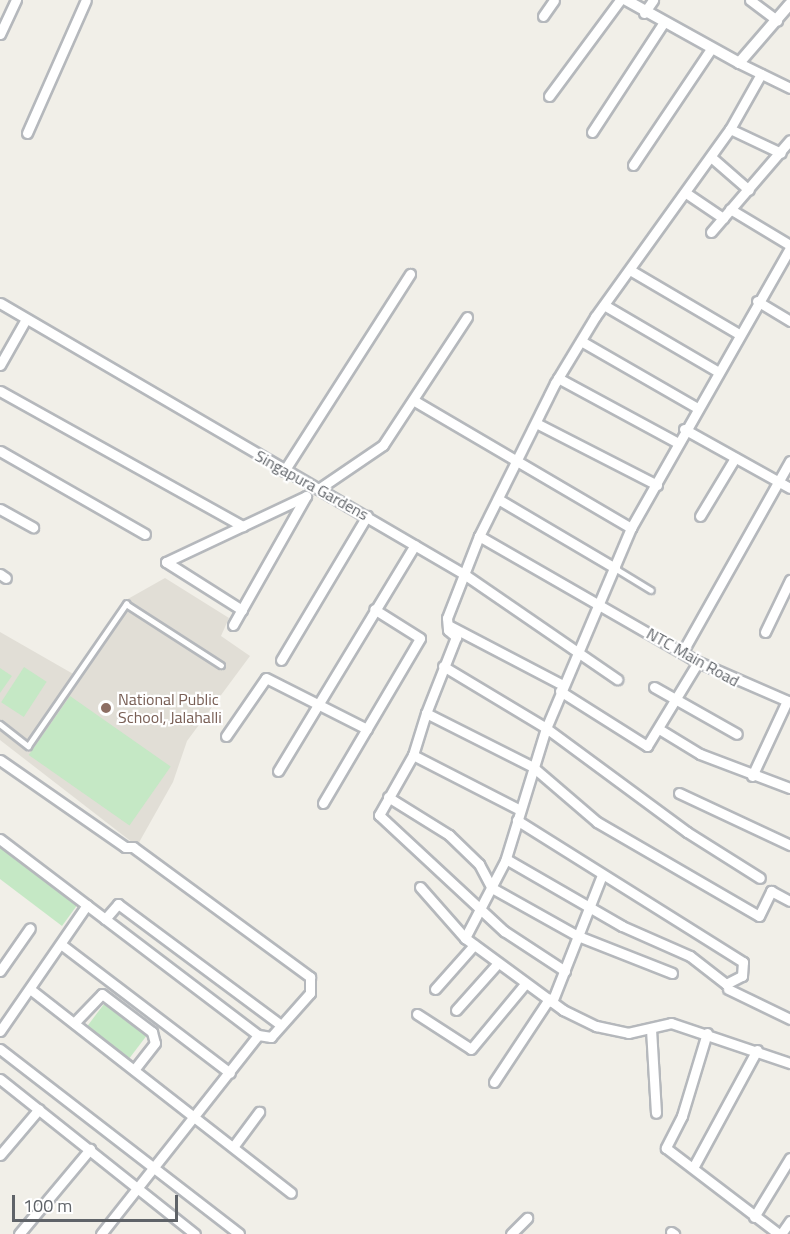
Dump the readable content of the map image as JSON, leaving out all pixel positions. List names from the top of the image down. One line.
{"streets":{"street":["Singapura Gardens","NTC Main Road"]},"places":["National Public School, Jalahalli"],"scale_bar":"100 m"}
